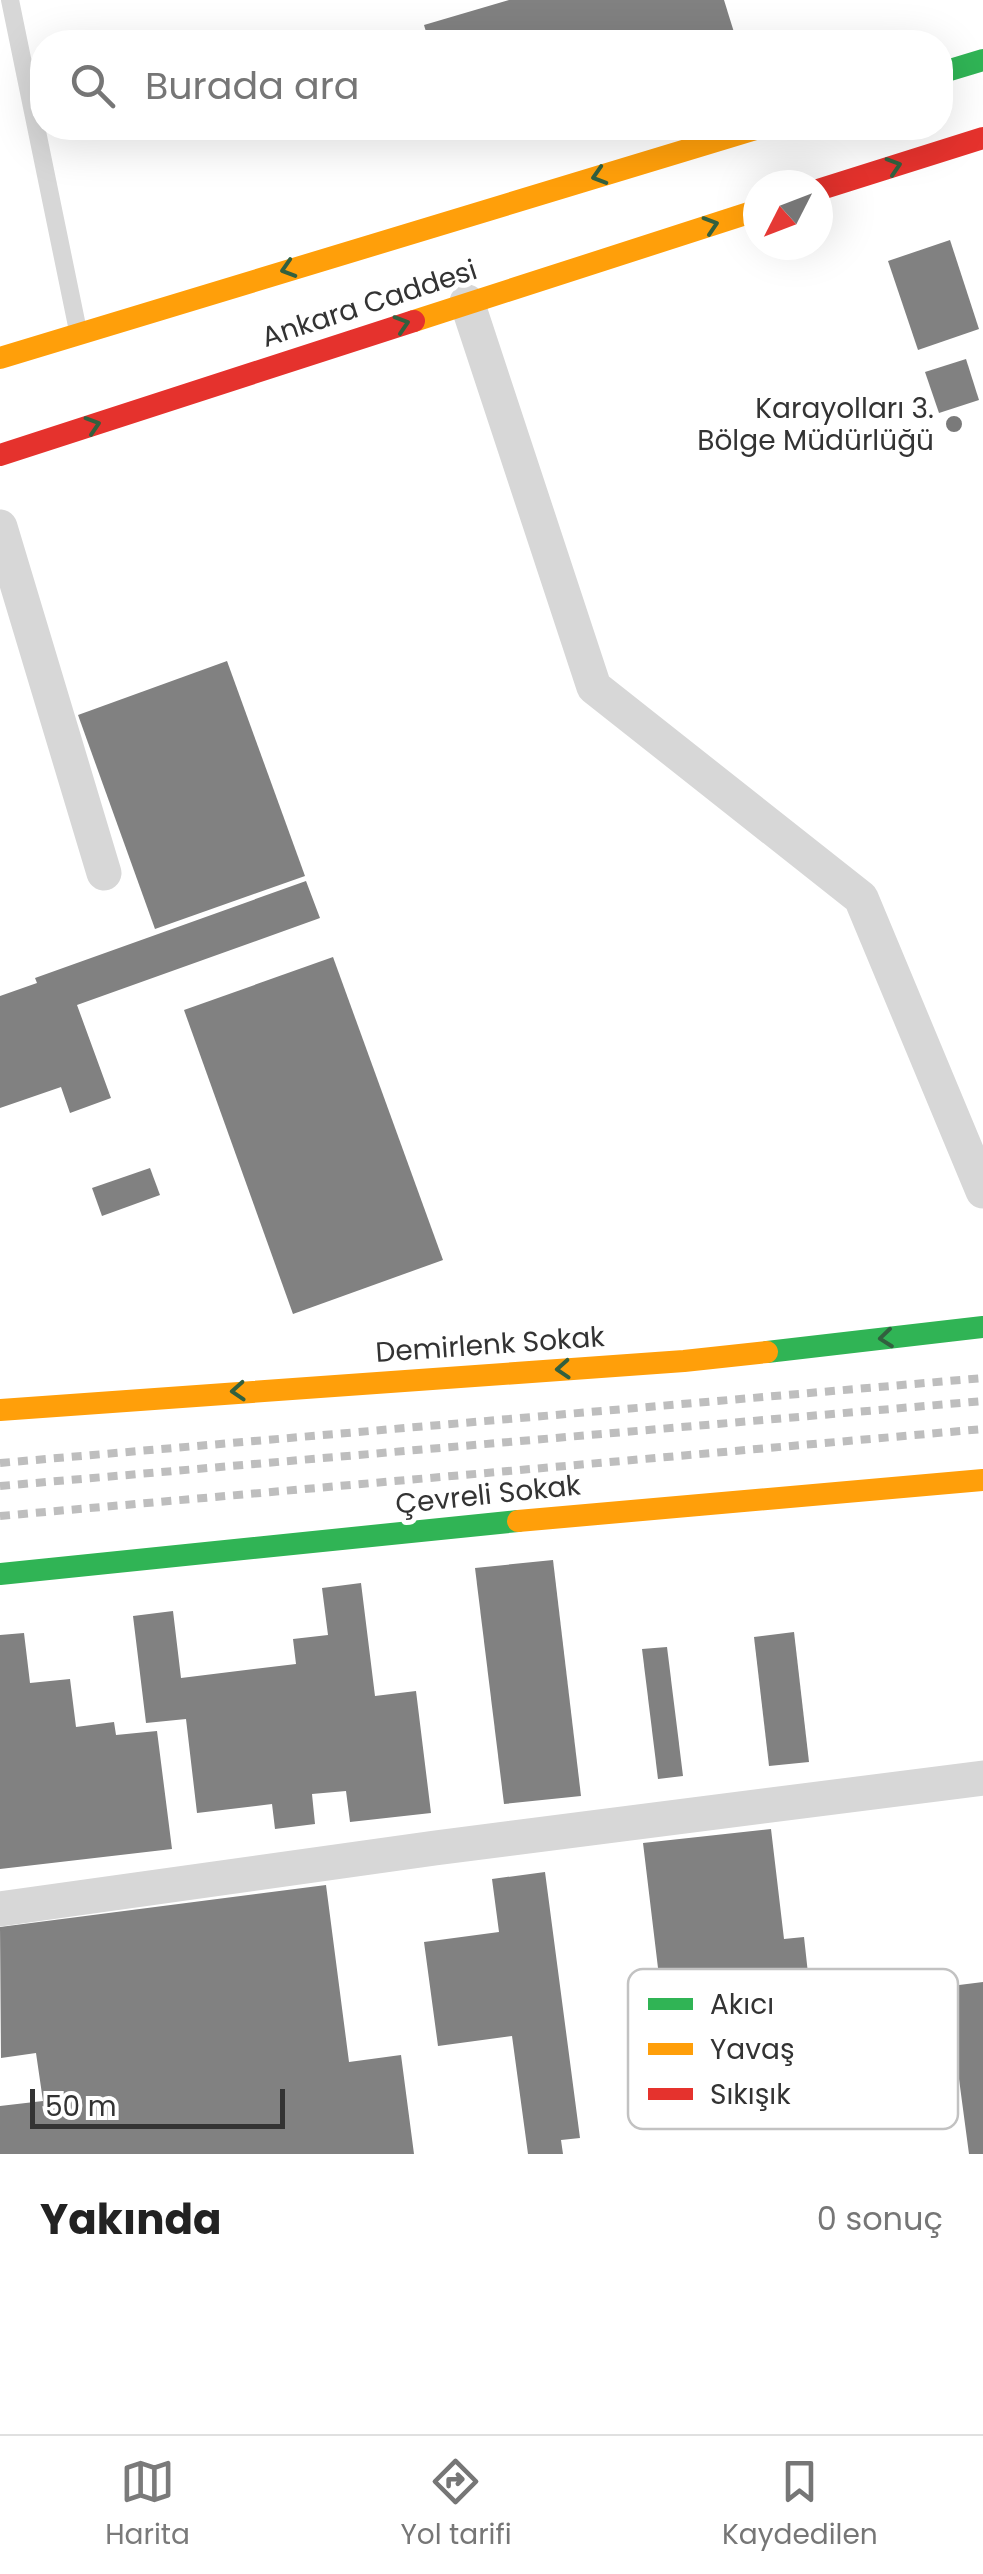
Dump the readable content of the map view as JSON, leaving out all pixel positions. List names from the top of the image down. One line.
{"streets":{"street":["Ankara Caddesi","Demirlenk Sokak","Çevreli Sokak"]},"one_way":["Demirlenk Sokak"],"places":["Karayolları 3. Bölge Müdürlüğü"],"legend":["Akıcı","Yavaş","Sıkışık"],"scale_bar":"50 m","north":"bottom left","page":{"search":"Burada ara","scale":"50 m","heading":["Yakında","0 sonuç"],"nav":["Harita","Yol tarifi","Kaydedilen"]}}
